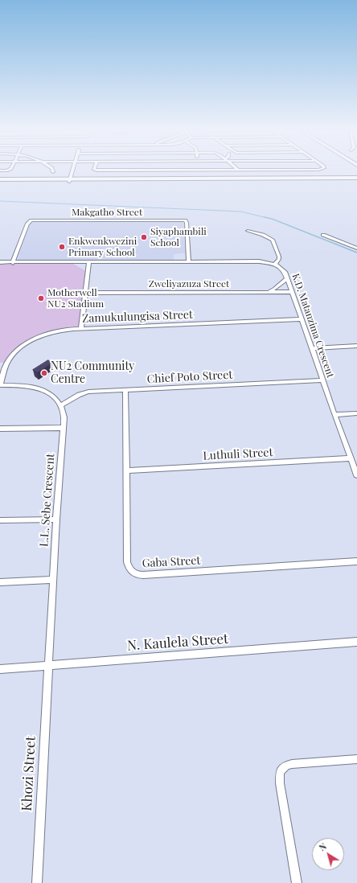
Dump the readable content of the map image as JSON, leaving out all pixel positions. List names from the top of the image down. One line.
{"streets":{"street":["Makgatho Street","Zweliyazuza Street","Zamukulungisa Street","K.D. Matanzima Crescent","Chief Poto Street","Luthuli Street","L.L. Sebe Crescent","Gaba Street","N. Kaulela Street","Khozi Street"]},"crossings":[["Zweliyazuza Street","K.D. Matanzima Crescent"],["Zamukulungisa Street","K.D. Matanzima Crescent"],["K.D. Matanzima Crescent","Chief Poto Street"],["K.D. Matanzima Crescent","Luthuli Street"],["Chief Poto Street","L.L. Sebe Crescent"],["Chief Poto Street","Gaba Street"],["Luthuli Street","Gaba Street"],["L.L. Sebe Crescent","N. Kaulela Street"],["L.L. Sebe Crescent","Khozi Street"],["N. Kaulela Street","Khozi Street"]],"places":["Siyaphambili School","Enkwenkwezini Primary School","Motherwell NU2 Stadium","NU2 Community Centre"],"north":"top left"}
